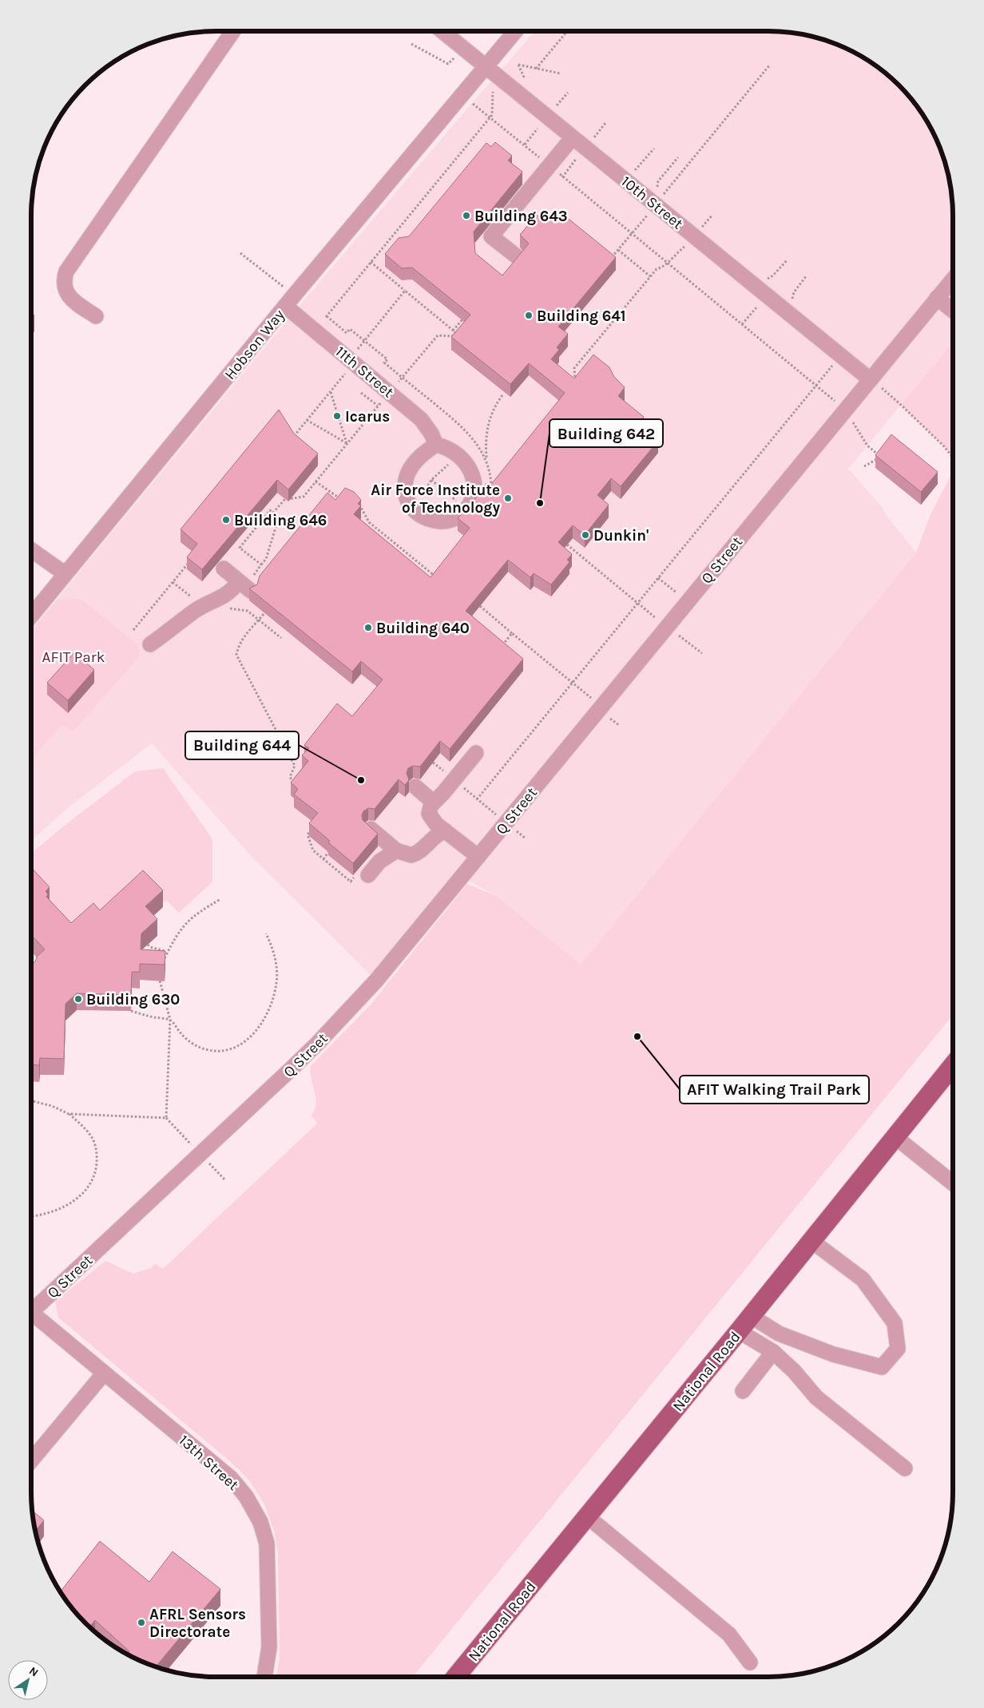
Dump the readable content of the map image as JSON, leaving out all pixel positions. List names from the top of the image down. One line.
{"streets":{"main road":["National Road"],"street":["10th Street","Hobson Way","11th Street","Q Street","13th Street"]},"crossings":[["10th Street","Hobson Way"],["10th Street","Q Street"],["Hobson Way","11th Street"]],"parks":["AFIT Park"],"places":["Building 643","Building 641","Icarus","Air Force Institute of Technology","Building 642","Building 646","Dunkin'","Building 640","Building 644","Building 630","AFIT Walking Trail Park","AFRL Sensors Directorate"],"north":"top right"}
